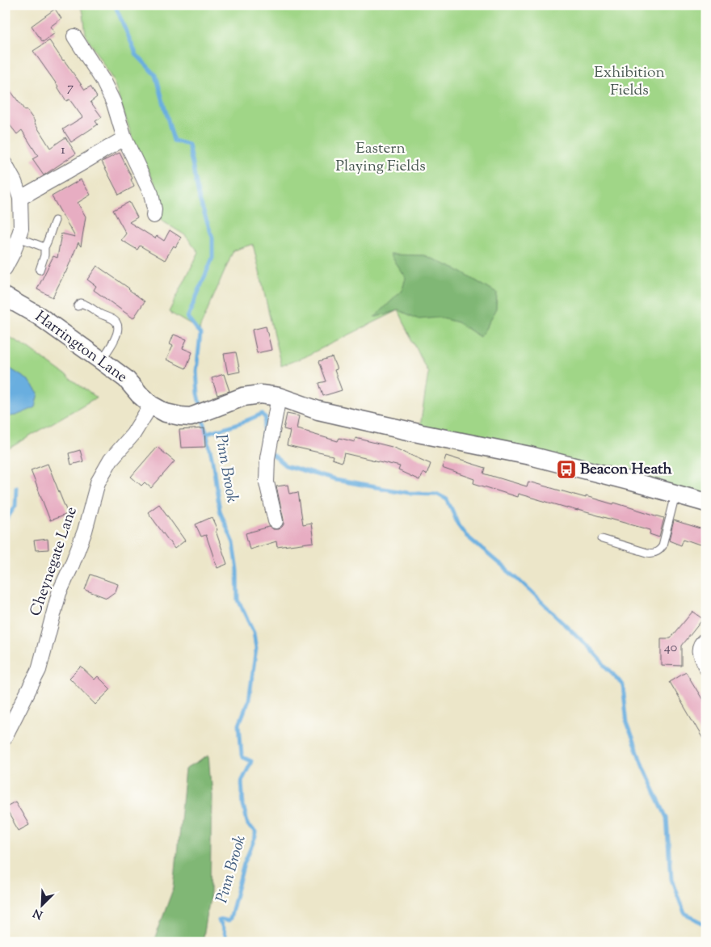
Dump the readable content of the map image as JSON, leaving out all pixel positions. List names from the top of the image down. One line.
{"streets":{"street":["Harrington Lane","Cheynegate Lane"]},"crossings":[["Harrington Lane","Cheynegate Lane"]],"water":["Pinn Brook"],"parks":["Exhibition Fields","Eastern Playing Fields"],"places":{"bus stop":["Beacon Heath"]},"house_numbers":["7","1","40"],"north":"bottom left"}
